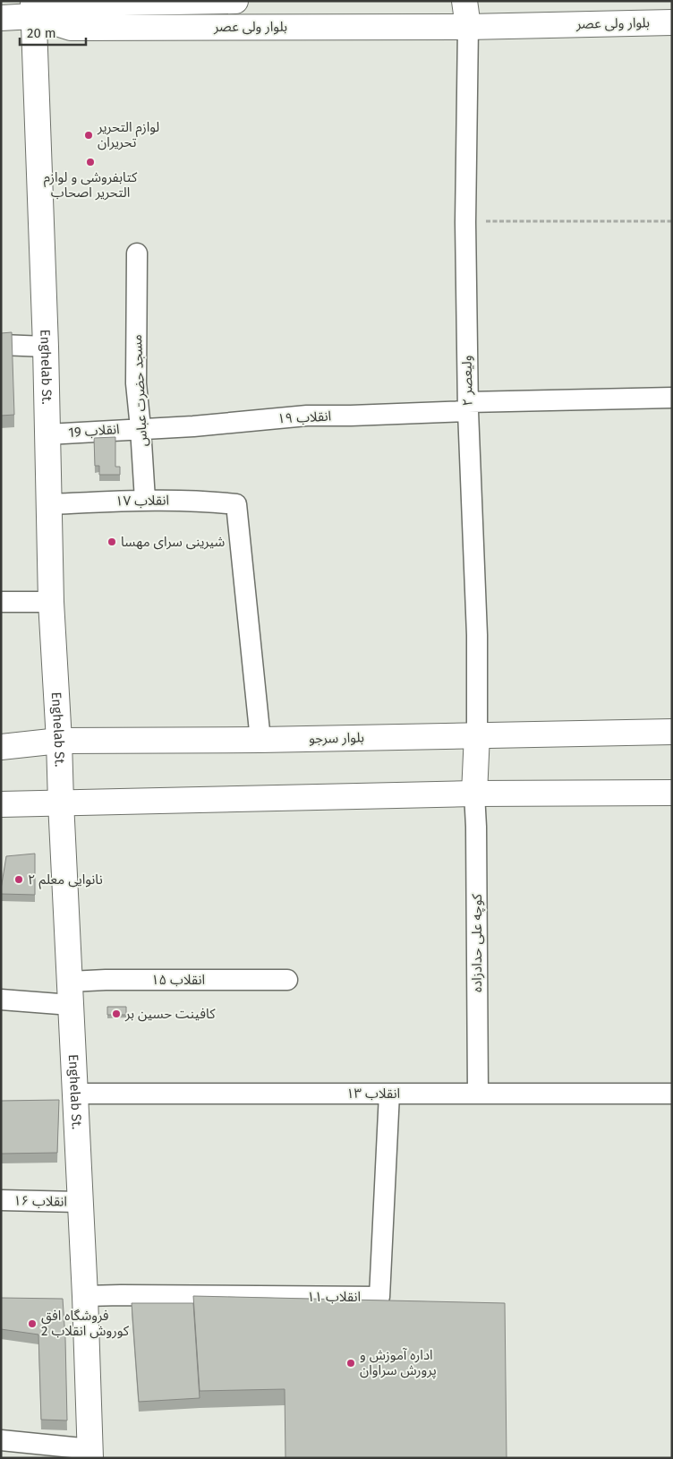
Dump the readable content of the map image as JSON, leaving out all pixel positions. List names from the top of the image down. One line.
{"streets":{"street":["بلوار ولی عصر","Enghelab St.","ولیعصر ۲","مسجد حضرت عباس","انقلاب ۱۹","انقلاب 19","انقلاب ۱۷","بلوار سرجو","کوچه علی حدادزاده","انقلاب ۱۵","انقلاب ۱۳","انقلاب ۱۶","انقلاب ۱۱"]},"crossings":[["بلوار ولی عصر","Enghelab St."],["بلوار ولی عصر","ولیعصر ۲"],["Enghelab St.","انقلاب 19"],["Enghelab St.","انقلاب ۱۷"],["Enghelab St.","بلوار سرجو"],["Enghelab St.","انقلاب ۱۵"],["Enghelab St.","انقلاب ۱۳"],["Enghelab St.","انقلاب ۱۶"],["Enghelab St.","انقلاب ۱۱"],["ولیعصر ۲","انقلاب ۱۹"],["ولیعصر ۲","بلوار سرجو"],["مسجد حضرت عباس","انقلاب ۱۹"],["مسجد حضرت عباس","انقلاب 19"],["مسجد حضرت عباس","انقلاب ۱۷"],["انقلاب ۱۹","انقلاب 19"],["انقلاب ۱۷","بلوار سرجو"],["کوچه علی حدادزاده","انقلاب ۱۳"],["انقلاب ۱۳","انقلاب ۱۱"]],"places":["لوازم التحریر تحریران","کتابفروشی و لوازم التحریر اصحاب","شیرینی سرای مهسا","نانوایی معلم ۲","کافینت حسین بر","فروشگاه افق کوروش انقلاب 2","اداره آموزش و پرورش سراوان"],"scale_bar":"20 m"}
